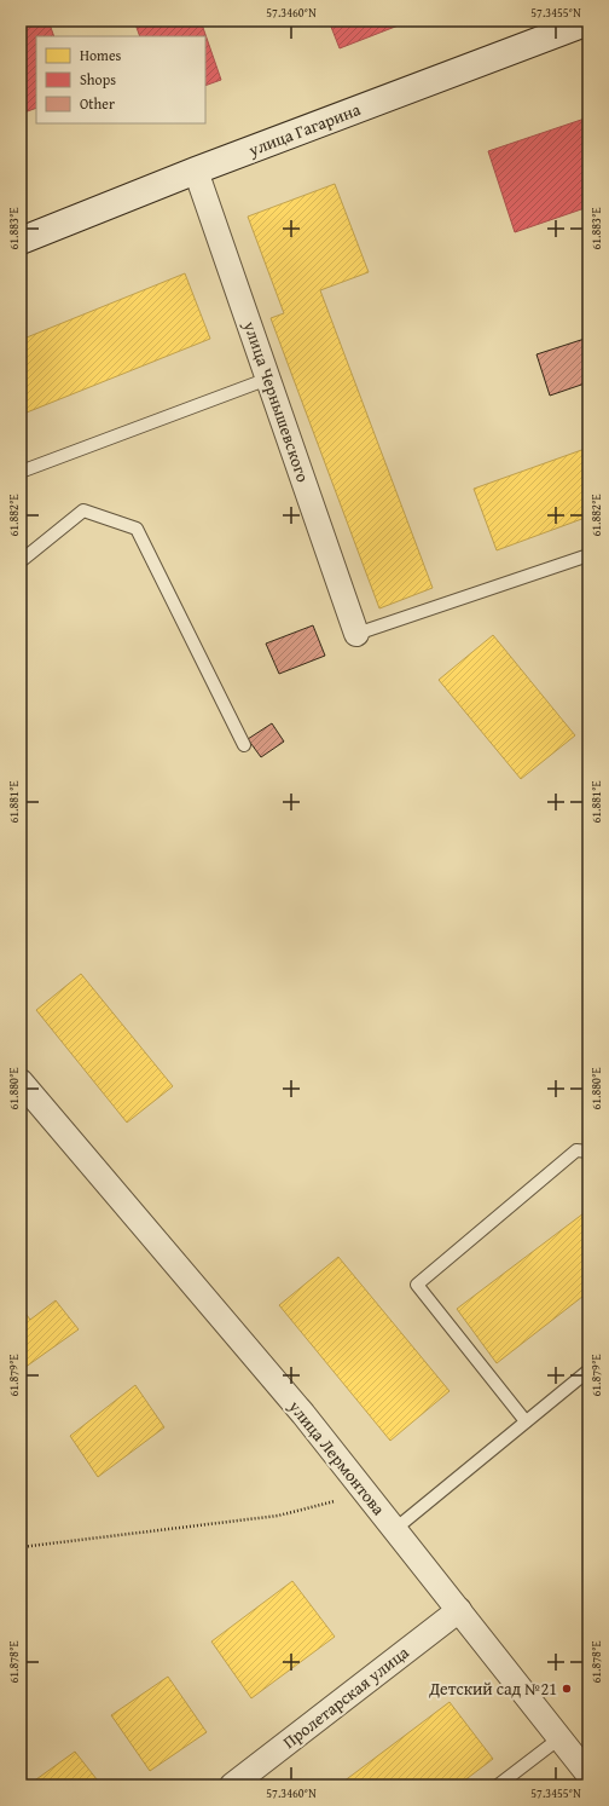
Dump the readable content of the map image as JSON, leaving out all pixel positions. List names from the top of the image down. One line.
{"streets":{"main road":["улица Гагарина"],"street":["улица Чернышевского","улица Лермонтова","Пролетарская улица"]},"crossings":[["улица Гагарина","улица Чернышевского"],["улица Лермонтова","Пролетарская улица"]],"places":["Детский сад №21"],"legend":["Homes","Shops","Other"],"coordinates":["57.3460°N","57.3455°N","61.883°E","61.882°E","61.881°E","61.880°E","61.879°E","61.878°E"]}
